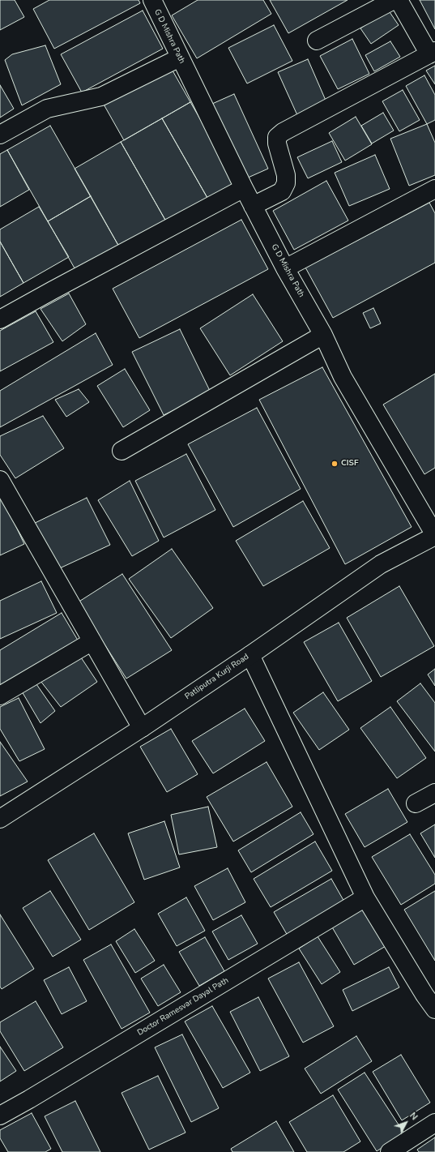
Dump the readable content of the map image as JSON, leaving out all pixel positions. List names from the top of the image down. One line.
{"streets":{"street":["G D Mishra Path","Patliputra Kurji Road","Doctor Ramesvar Dayal Path"]},"crossings":[["G D Mishra Path","Patliputra Kurji Road"]],"places":["CISF"],"north":"top right"}
